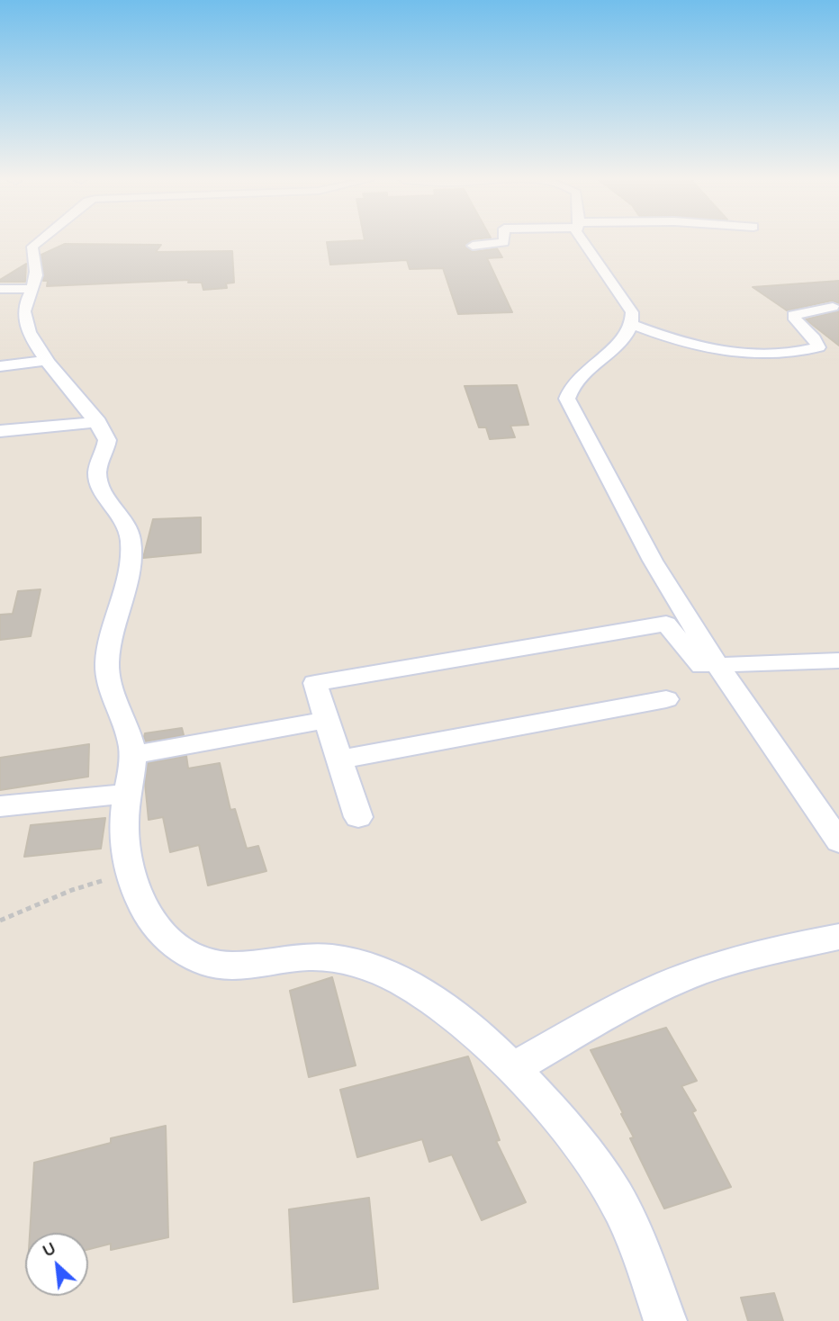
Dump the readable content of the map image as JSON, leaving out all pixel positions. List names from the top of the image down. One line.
{"north":"top left"}
